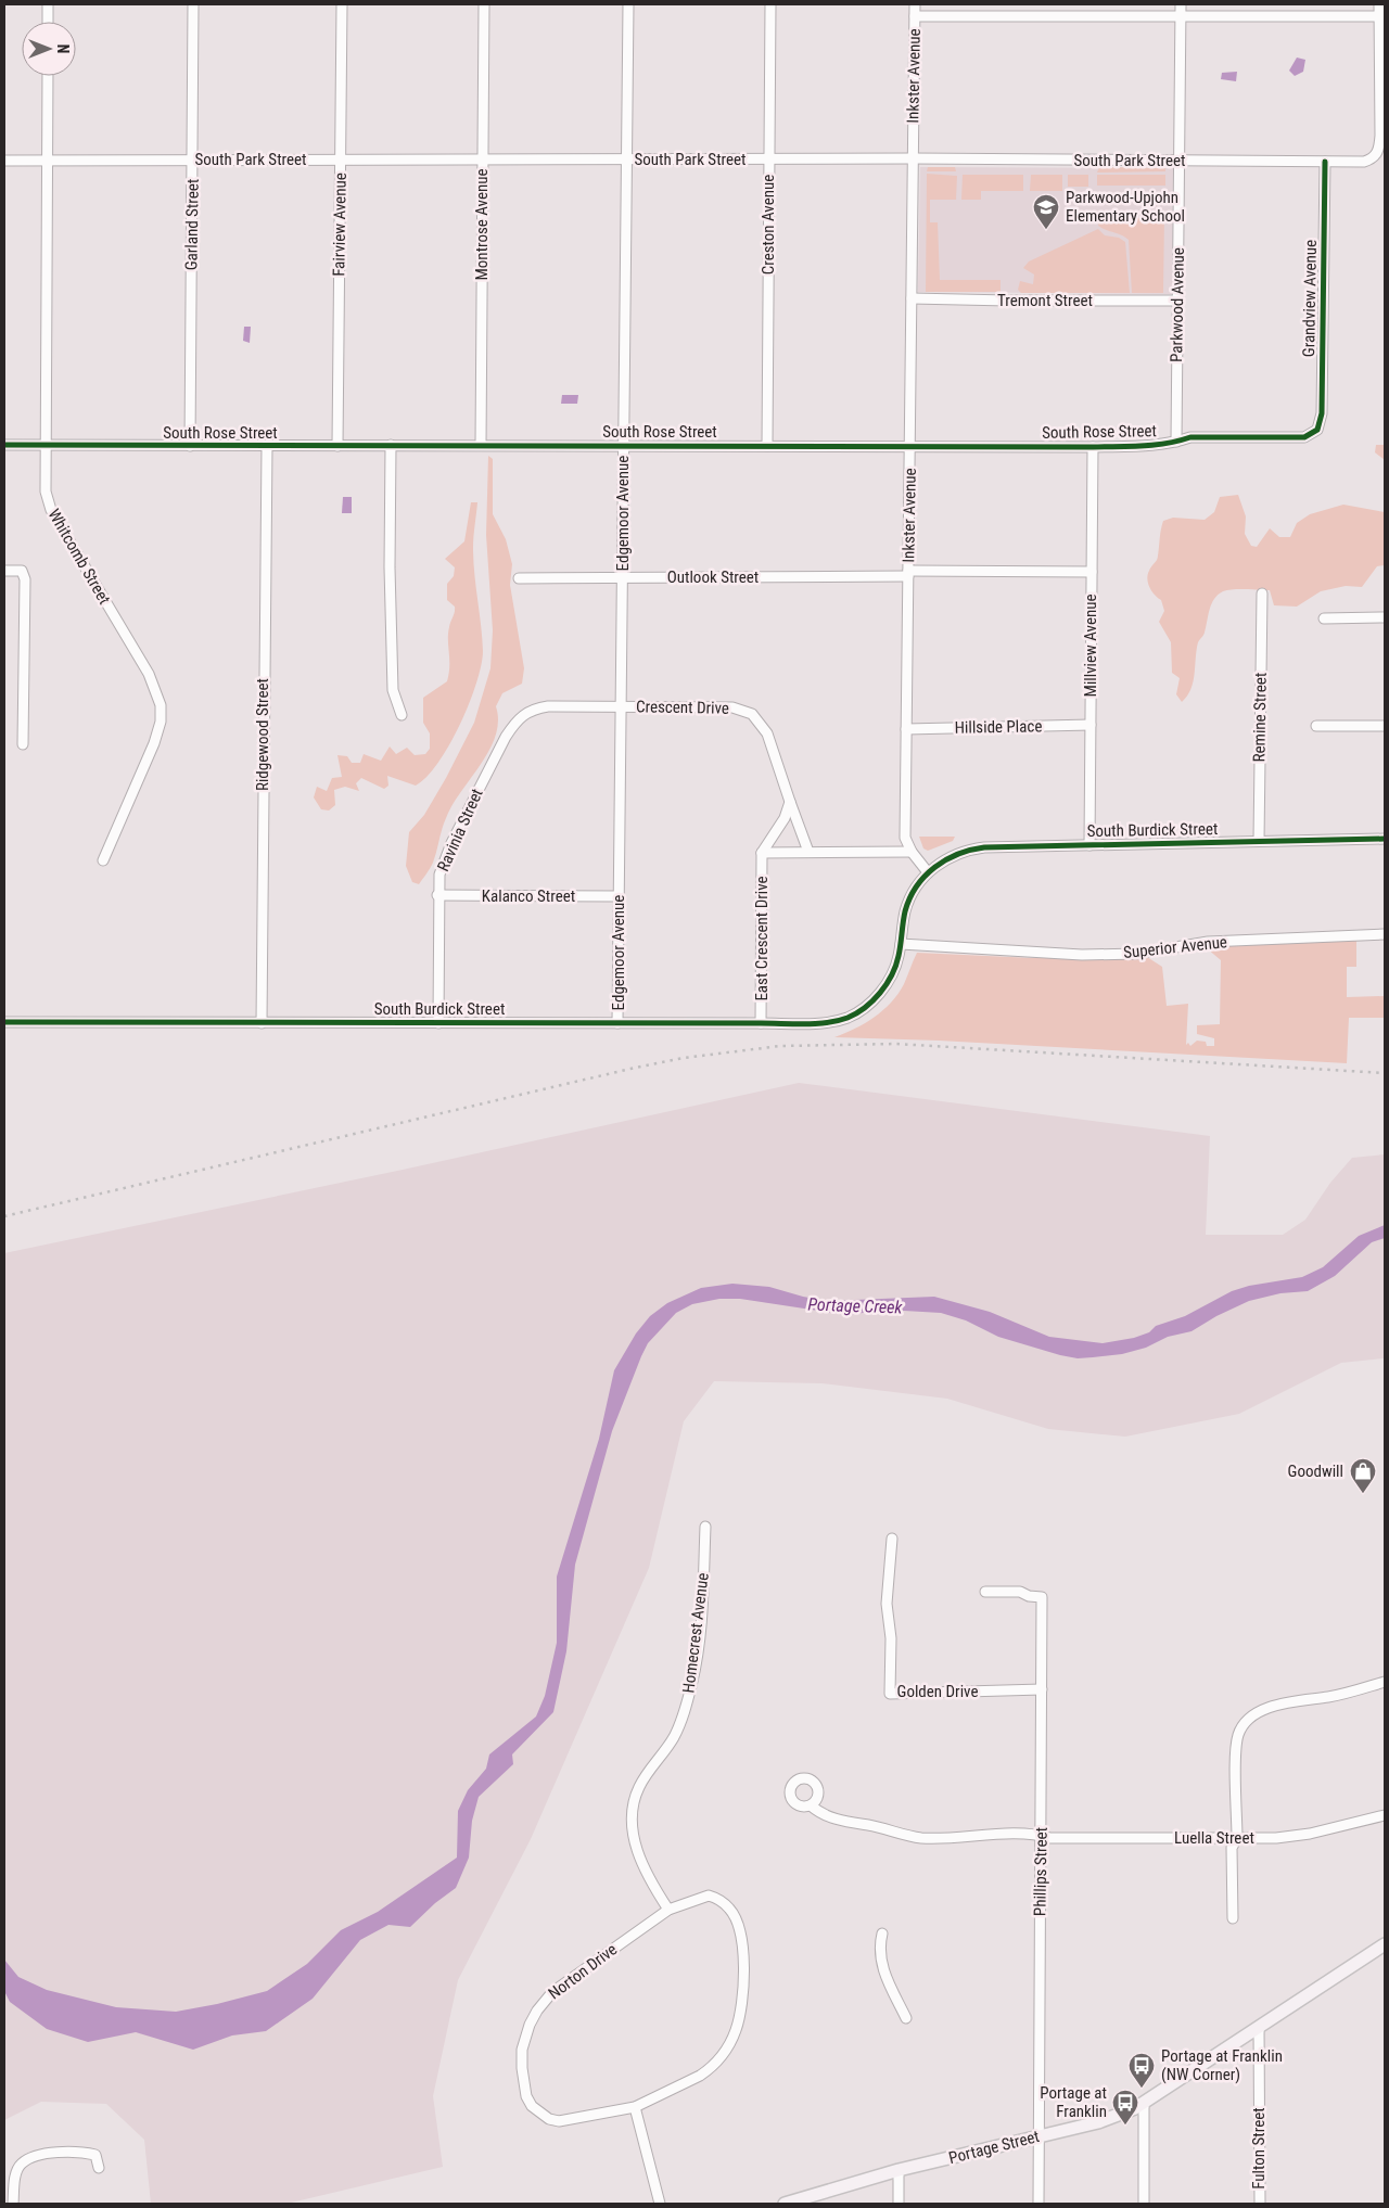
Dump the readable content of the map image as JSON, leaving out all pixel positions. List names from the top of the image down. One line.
{"streets":{"main road":["Portage Street"],"street":["Inkster Avenue","South Park Street","Garland Street","Fairview Avenue","Montrose Avenue","Creston Avenue","Grandview Avenue","Tremont Street","Parkwood Avenue","South Rose Street","Edgemoor Avenue","Whitcomb Street","Outlook Street","Millview Avenue","Crescent Drive","Remine Street","Hillside Place","Ridgewood Street","Ravinia Street","South Burdick Street","Kalanco Street","East Crescent Drive","Superior Avenue","Homecrest Avenue","Golden Drive","Luella Street","Phillips Street","Norton Drive","Fulton Street"]},"crossings":[["Inkster Avenue","South Park Street"],["Inkster Avenue","Tremont Street"],["Inkster Avenue","South Rose Street"],["Inkster Avenue","Outlook Street"],["Inkster Avenue","Hillside Place"],["Inkster Avenue","South Burdick Street"],["South Park Street","Garland Street"],["South Park Street","Fairview Avenue"],["South Park Street","Montrose Avenue"],["South Park Street","Creston Avenue"],["South Park Street","Grandview Avenue"],["South Park Street","Parkwood Avenue"],["South Park Street","Edgemoor Avenue"],["South Park Street","Whitcomb Street"],["Garland Street","South Rose Street"],["Fairview Avenue","South Rose Street"],["Montrose Avenue","South Rose Street"],["Creston Avenue","South Rose Street"],["Grandview Avenue","South Rose Street"],["Tremont Street","Parkwood Avenue"],["Parkwood Avenue","South Rose Street"],["South Rose Street","Edgemoor Avenue"],["South Rose Street","Whitcomb Street"],["South Rose Street","Millview Avenue"],["South Rose Street","Ridgewood Street"],["Edgemoor Avenue","Outlook Street"],["Edgemoor Avenue","Crescent Drive"],["Edgemoor Avenue","South Burdick Street"],["Edgemoor Avenue","Kalanco Street"],["Outlook Street","Millview Avenue"],["Millview Avenue","Hillside Place"],["Millview Avenue","South Burdick Street"],["Crescent Drive","Ravinia Street"],["Remine Street","South Burdick Street"],["Ridgewood Street","South Burdick Street"],["Ravinia Street","South Burdick Street"],["Ravinia Street","Kalanco Street"],["South Burdick Street","East Crescent Drive"],["South Burdick Street","Superior Avenue"],["Homecrest Avenue","Norton Drive"],["Golden Drive","Phillips Street"],["Luella Street","Phillips Street"],["Phillips Street","Portage Street"],["Portage Street","Fulton Street"]],"water":["Portage Creek"],"places":{"school or university":["Parkwood-Upjohn Elementary School"],"shop":["Goodwill"],"bus stop":["Portage at Franklin (NW Corner)","Portage at Franklin"]},"north":"right"}
